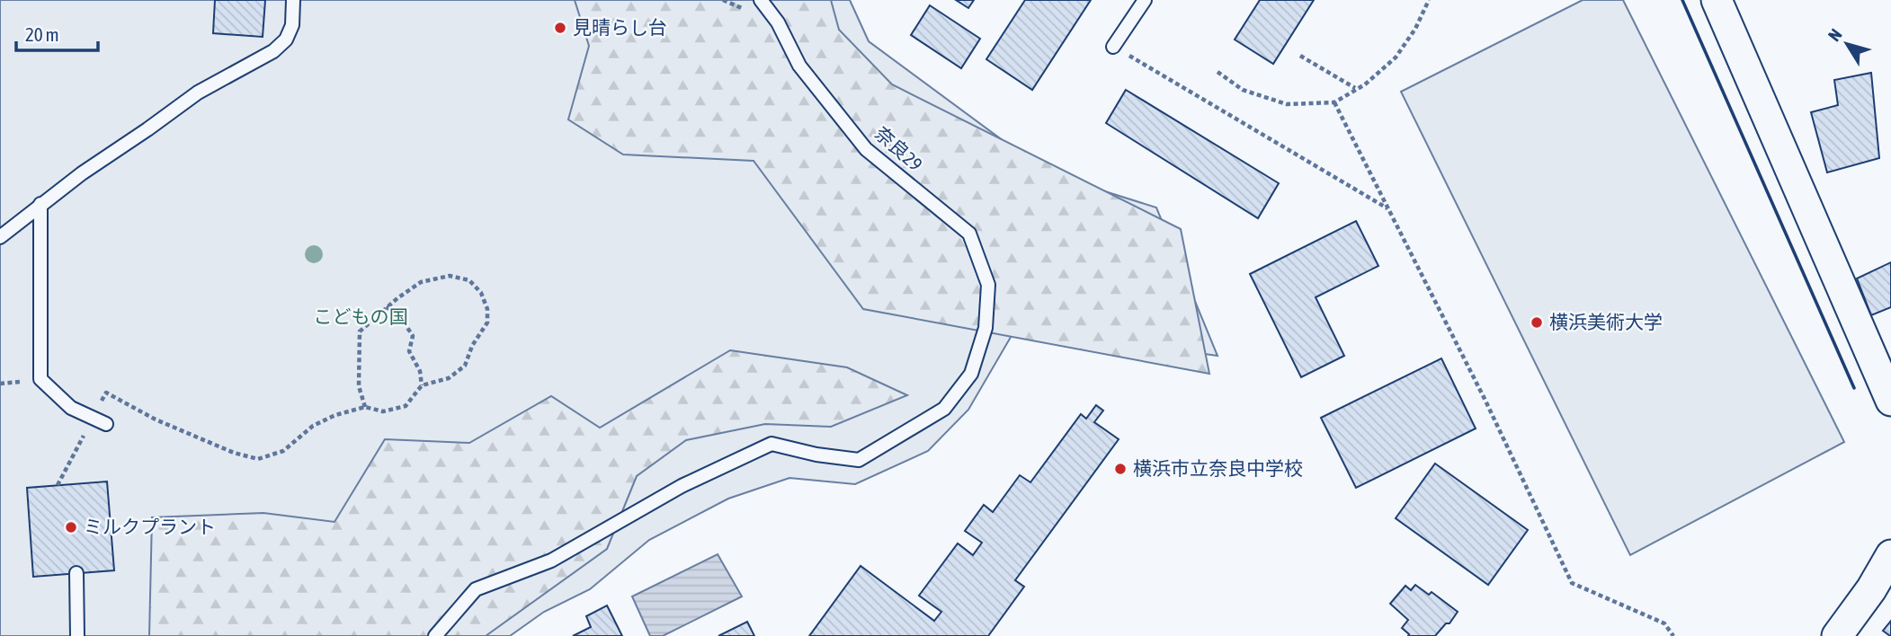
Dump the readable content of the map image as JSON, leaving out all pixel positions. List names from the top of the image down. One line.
{"streets":{"lane":["奈良29"]},"parks":["こどもの国"],"places":["見晴らし台","横浜美術大学","横浜市立奈良中学校","ミルクプラント"],"scale_bar":"20 m","north":"top left"}
